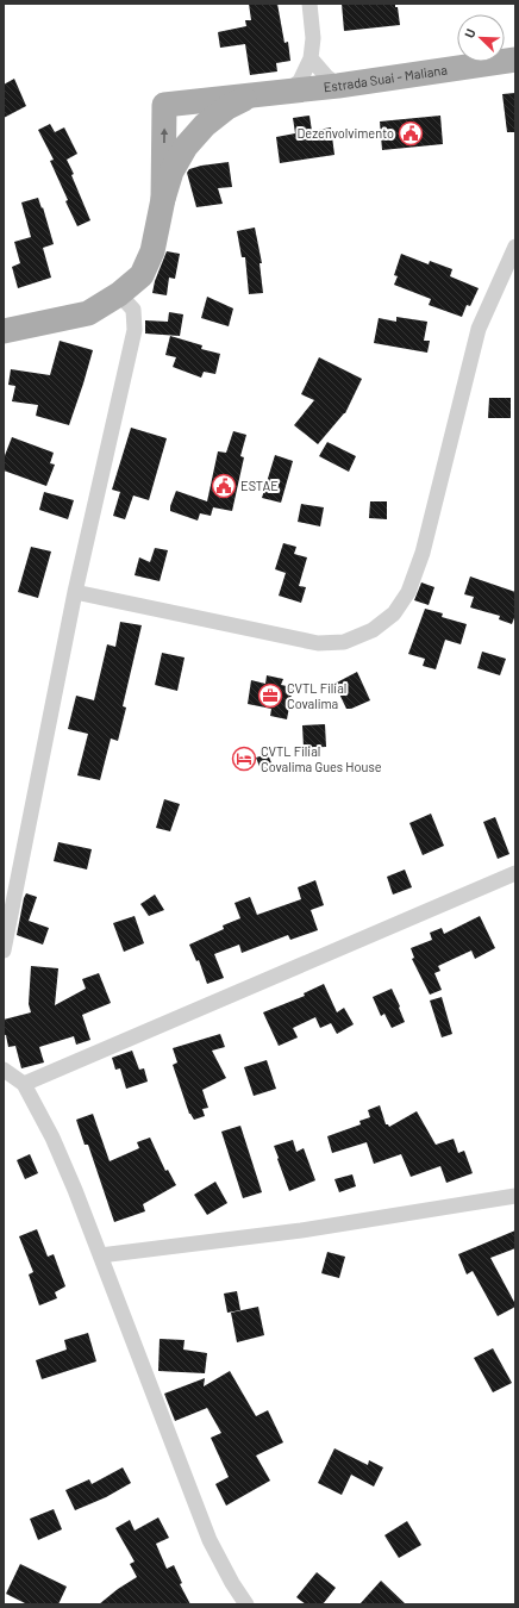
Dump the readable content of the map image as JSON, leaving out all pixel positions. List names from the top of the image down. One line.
{"streets":{"main road":["Estrada Suai - Maliana"]},"places":{"public building":["Dezenvolvimento","ESTAE"],"office":["CVTL Filial Covalima"],"hotel":["CVTL Filial Covalima Gues House"]},"north":"top left"}
